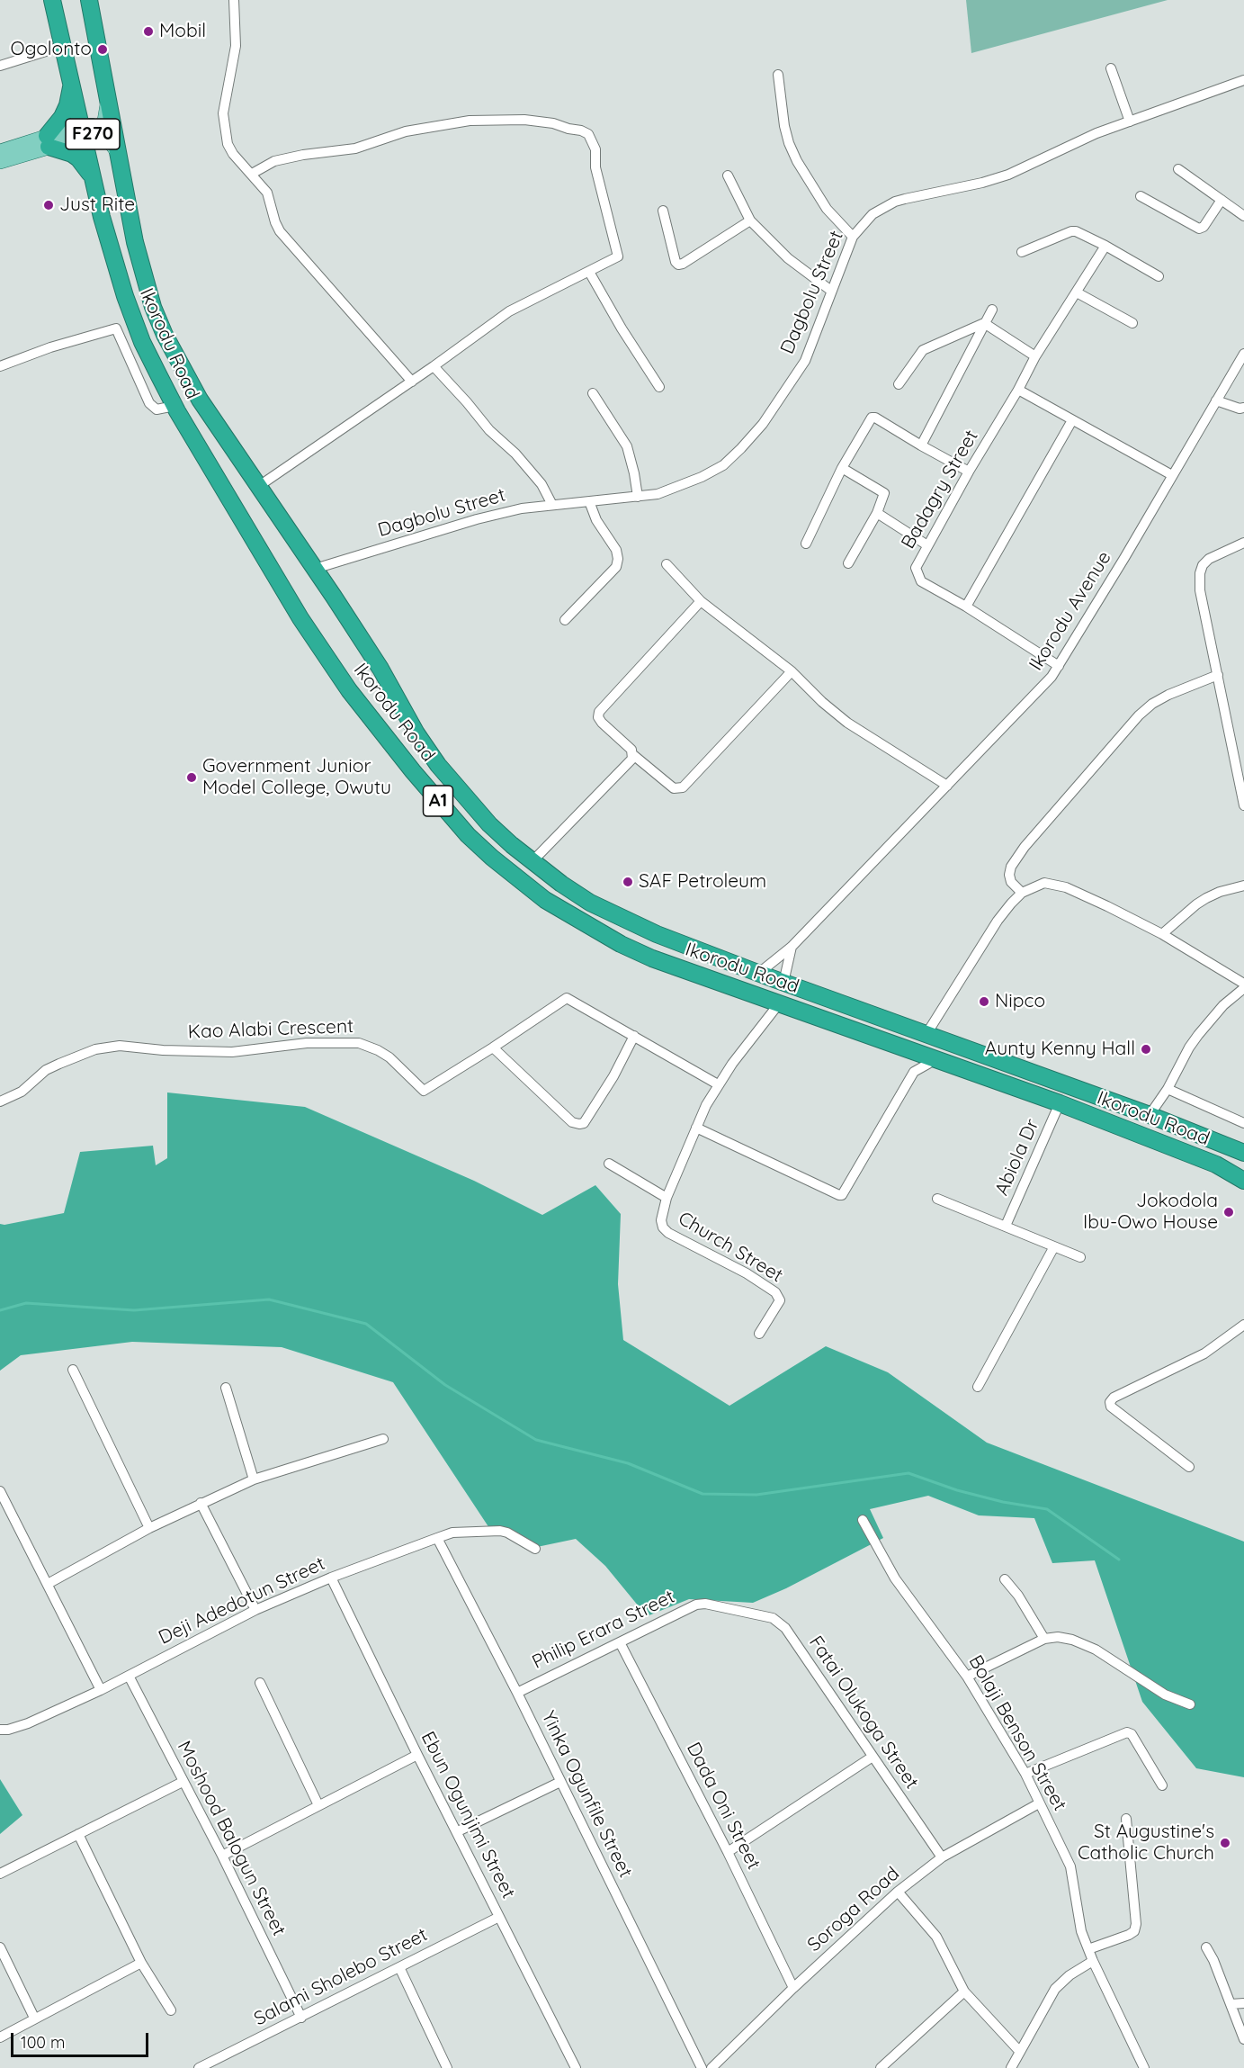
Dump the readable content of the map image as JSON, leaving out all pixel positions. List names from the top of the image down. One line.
{"streets":{"highway":["F270","Ikorodu Road","A1"],"street":["Dagbolu Street","Badagry Street","Ikorodu Avenue","Kao Alabi Crescent","Abiola Dr","Church Street","Deji Adedotun Street","Philip Erara Street","Fatai Olukoga Street","Bolaji Benson Street","Yinka Ogunfile Street","Dada Oni Street","Ebun Ogunjimi Street","Moshood Balogun Street","Soroga Road","Salami Sholebo Street"]},"crossings":[["F270","Ikorodu Road"],["Dagbolu Street","Ikorodu Road"],["Ikorodu Road","Ikorodu Avenue"],["Ikorodu Road","Abiola Dr"],["Ikorodu Road","Church Street"],["Badagry Street","Ikorodu Avenue"],["Kao Alabi Crescent","Church Street"],["Deji Adedotun Street","Yinka Ogunfile Street"],["Deji Adedotun Street","Ebun Ogunjimi Street"],["Deji Adedotun Street","Moshood Balogun Street"],["Philip Erara Street","Fatai Olukoga Street"],["Philip Erara Street","Yinka Ogunfile Street"],["Philip Erara Street","Dada Oni Street"],["Fatai Olukoga Street","Soroga Road"],["Bolaji Benson Street","Soroga Road"],["Dada Oni Street","Soroga Road"],["Ebun Ogunjimi Street","Salami Sholebo Street"],["Moshood Balogun Street","Salami Sholebo Street"]],"places":["Mobil","Ogolonto","Just Rite","Government Junior Model College, Owutu","SAF Petroleum","Nipco","Aunty Kenny Hall","Jokodola Ibu-Owo House","St Augustine's Catholic Church"],"scale_bar":"100 m"}
